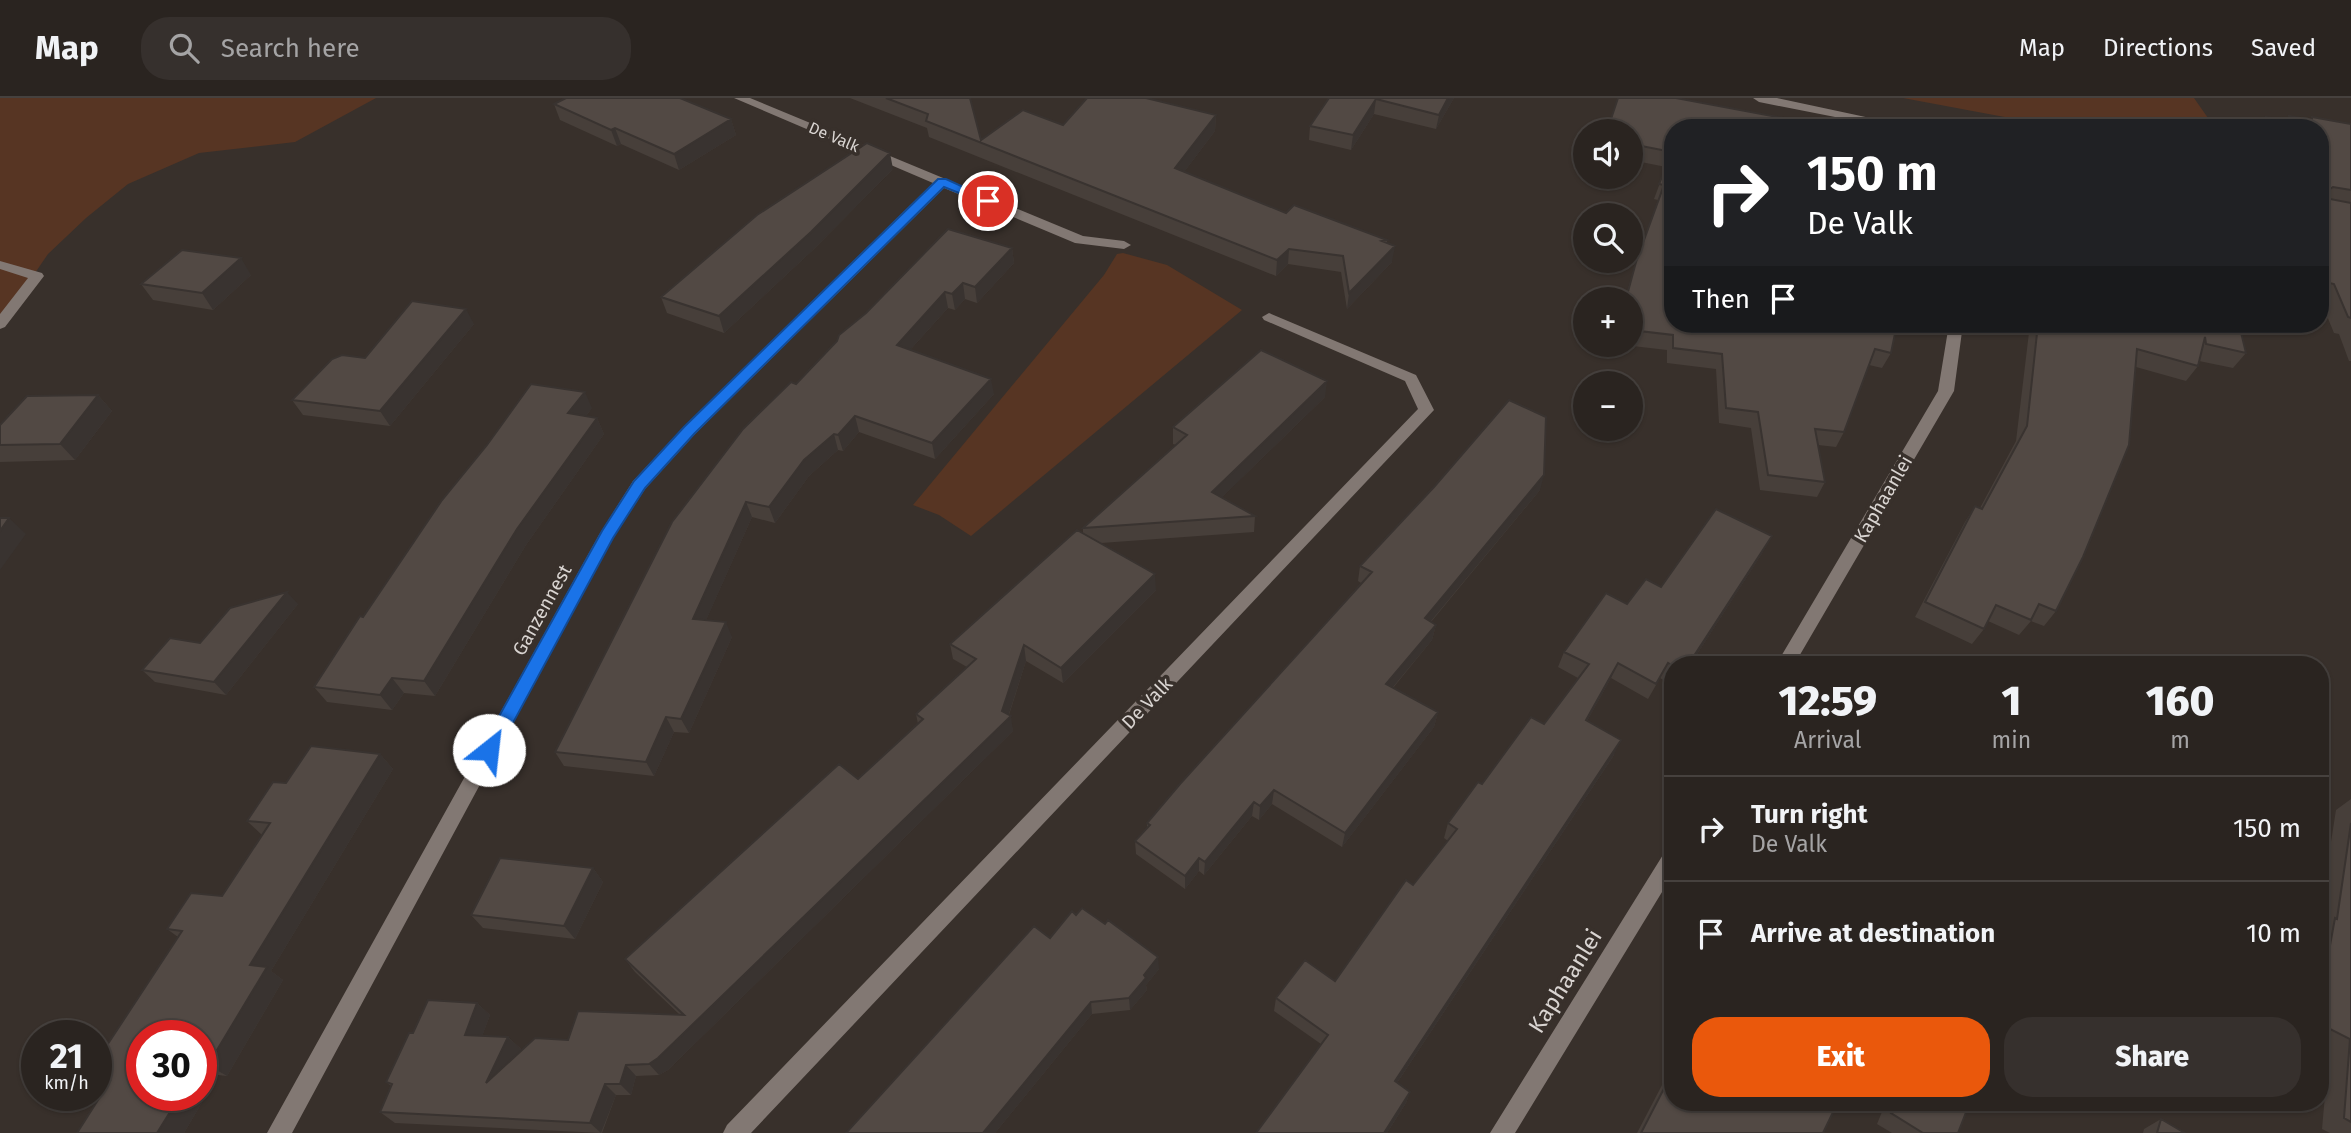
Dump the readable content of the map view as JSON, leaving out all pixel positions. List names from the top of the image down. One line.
{"streets":{"street":["De Valk","Kaphaanlei","Ganzennest"]},"crossings":[["De Valk","Ganzennest"]],"page":{"header":"Map","search":"Search here","nav":["Map","Directions","Saved"],"map_buttons":["+","−"],"turn":["150 m","De Valk"],"then":"Then","eta":["12:59","Arrival","1","min","160","m"],"list":[{"name":"Turn right","note":"De Valk","value":"150 m"},{"name":"Arrive at destination","value":"10 m"}],"buttons":["Exit","Share"],"speed":"21 km/h","limit":"30"}}
